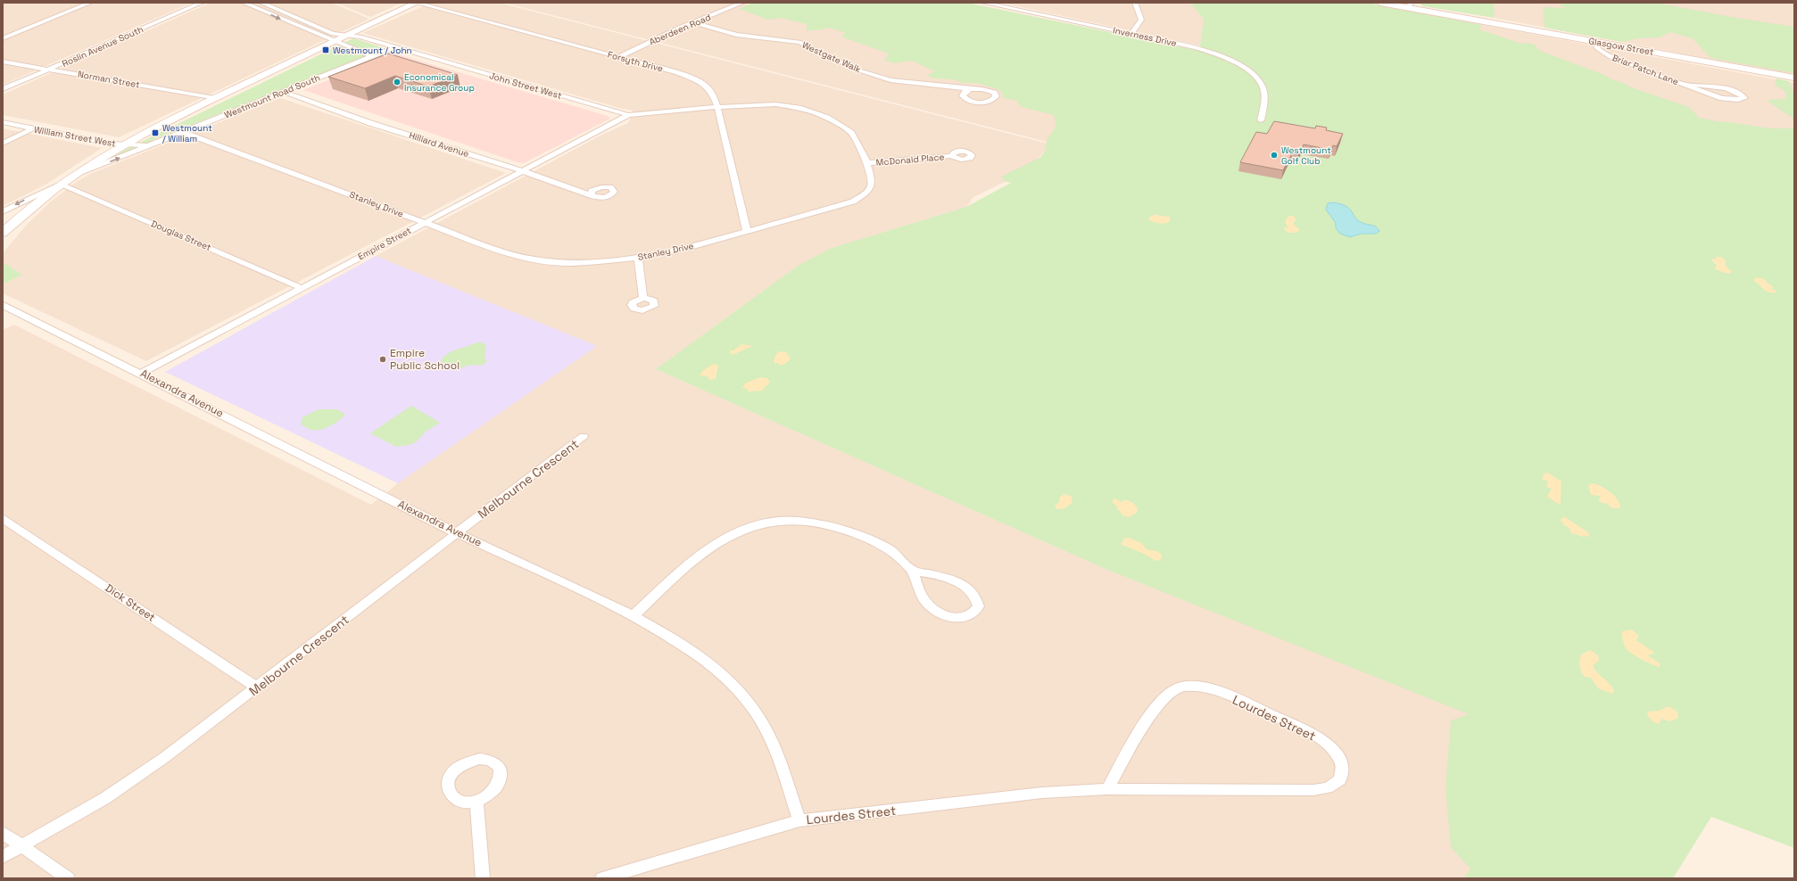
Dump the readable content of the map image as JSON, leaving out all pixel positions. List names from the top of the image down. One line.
{"streets":{"main road":["Glasgow Street","Westmount Road South"],"street":["Aberdeen Road","Inverness Drive","Roslin Avenue South","Westgate Walk","Forsyth Drive","Briar Patch Lane","Norman Street","John Street West","William Street West","Hilliard Avenue","McDonald Place","Stanley Drive","Douglas Street","Empire Street","Alexandra Avenue","Melbourne Crescent","Dick Street","Lourdes Street"]},"crossings":[["Aberdeen Road","Westgate Walk"],["Aberdeen Road","Forsyth Drive"],["Roslin Avenue South","Norman Street"],["Glasgow Street","Briar Patch Lane"],["Forsyth Drive","Westmount Road South"],["Forsyth Drive","Stanley Drive"],["Norman Street","Westmount Road South"],["John Street West","Westmount Road South"],["John Street West","Stanley Drive"],["John Street West","Empire Street"],["Westmount Road South","William Street West"],["Westmount Road South","Hilliard Avenue"],["Westmount Road South","Stanley Drive"],["Westmount Road South","Douglas Street"],["Hilliard Avenue","Empire Street"],["McDonald Place","Stanley Drive"],["Stanley Drive","Empire Street"],["Douglas Street","Empire Street"],["Empire Street","Alexandra Avenue"],["Alexandra Avenue","Melbourne Crescent"],["Alexandra Avenue","Lourdes Street"],["Melbourne Crescent","Dick Street"]],"places":{"transit":["Westmount / John","Westmount / William"],"other":["Economical Insurance Group","Westmount Golf Club","Empire Public School"]}}
